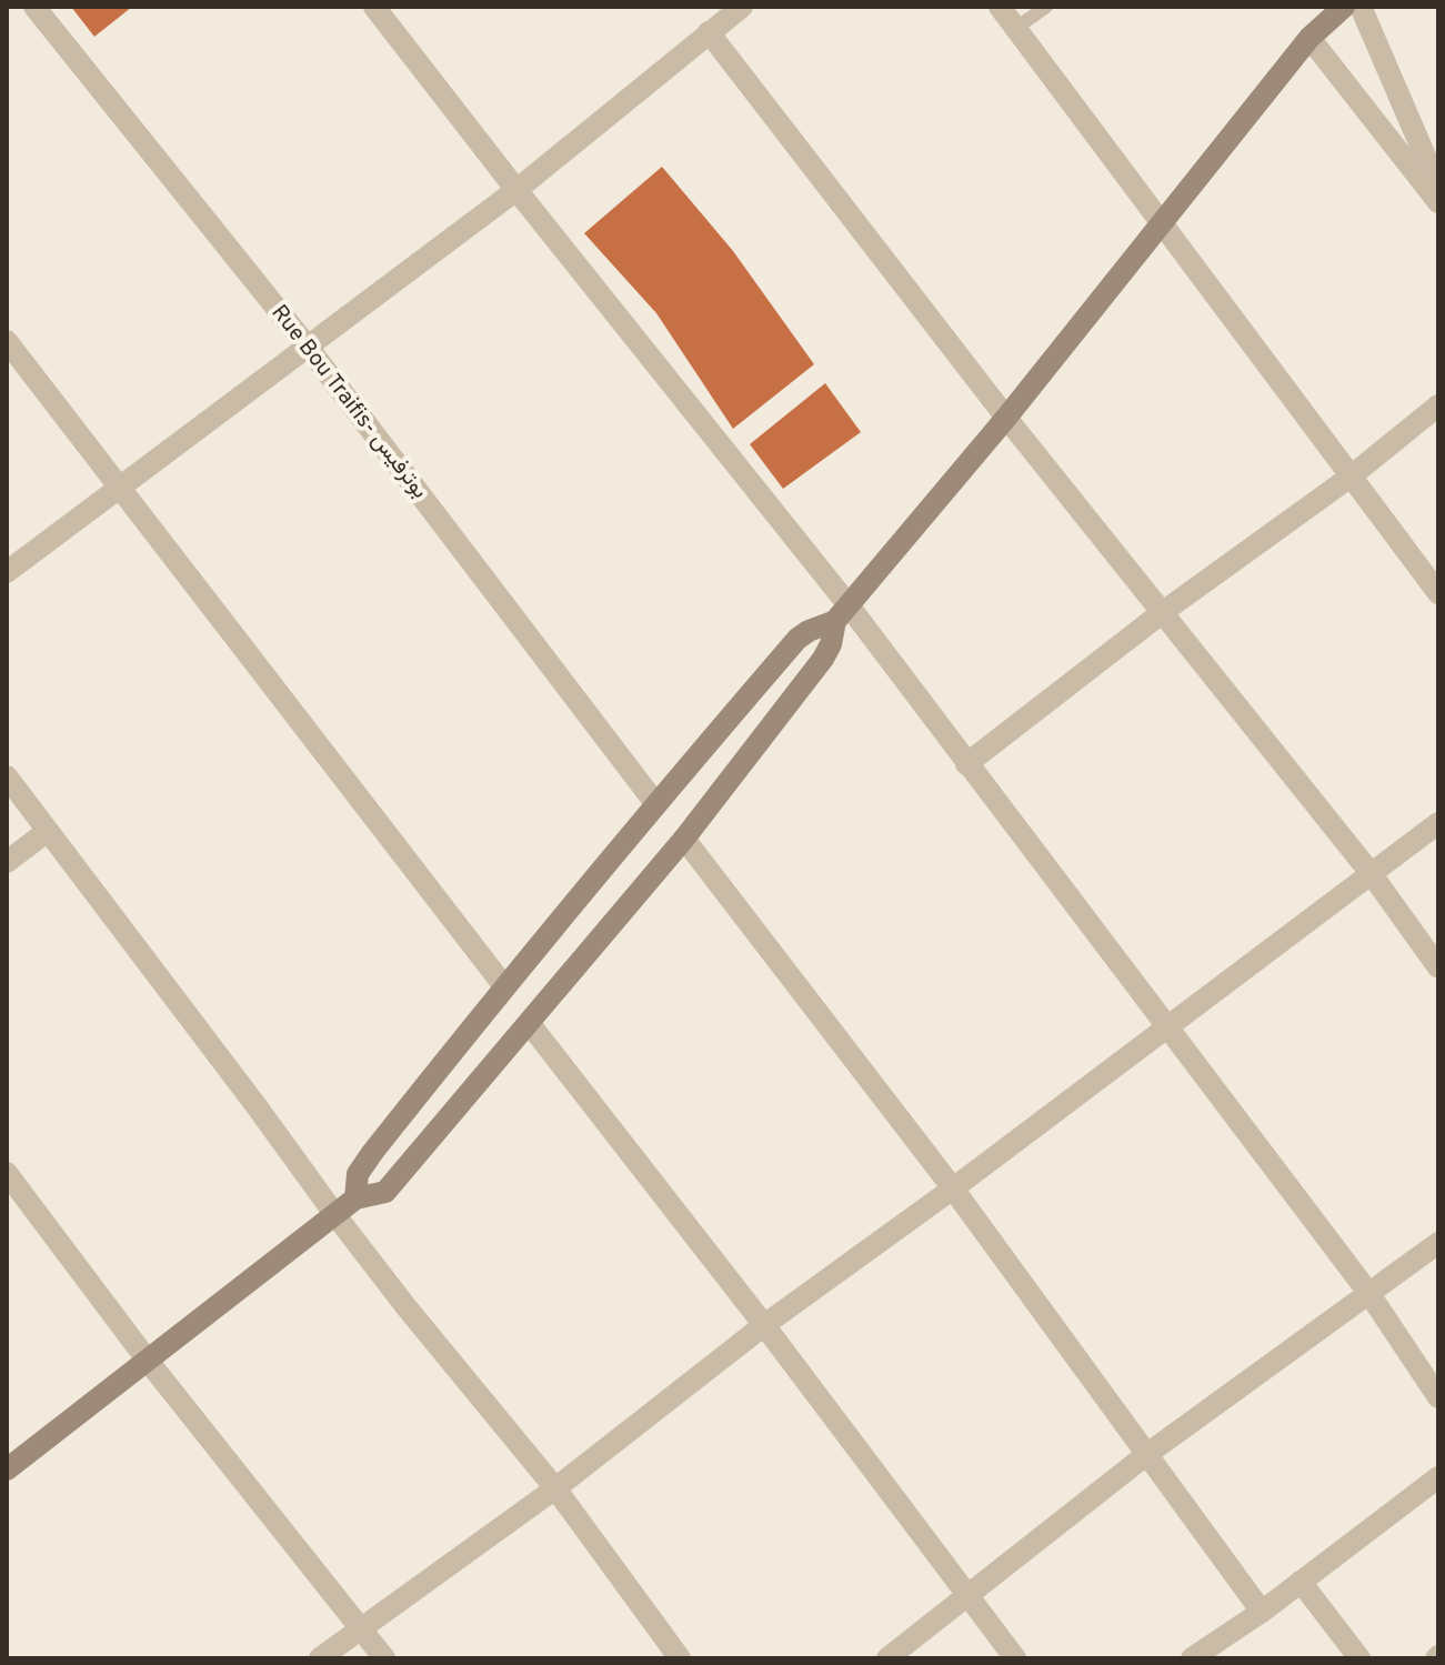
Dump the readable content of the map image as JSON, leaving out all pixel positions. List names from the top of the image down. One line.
{"streets":{"street":["Rue Bou Traifis- بوترفيس"]}}
